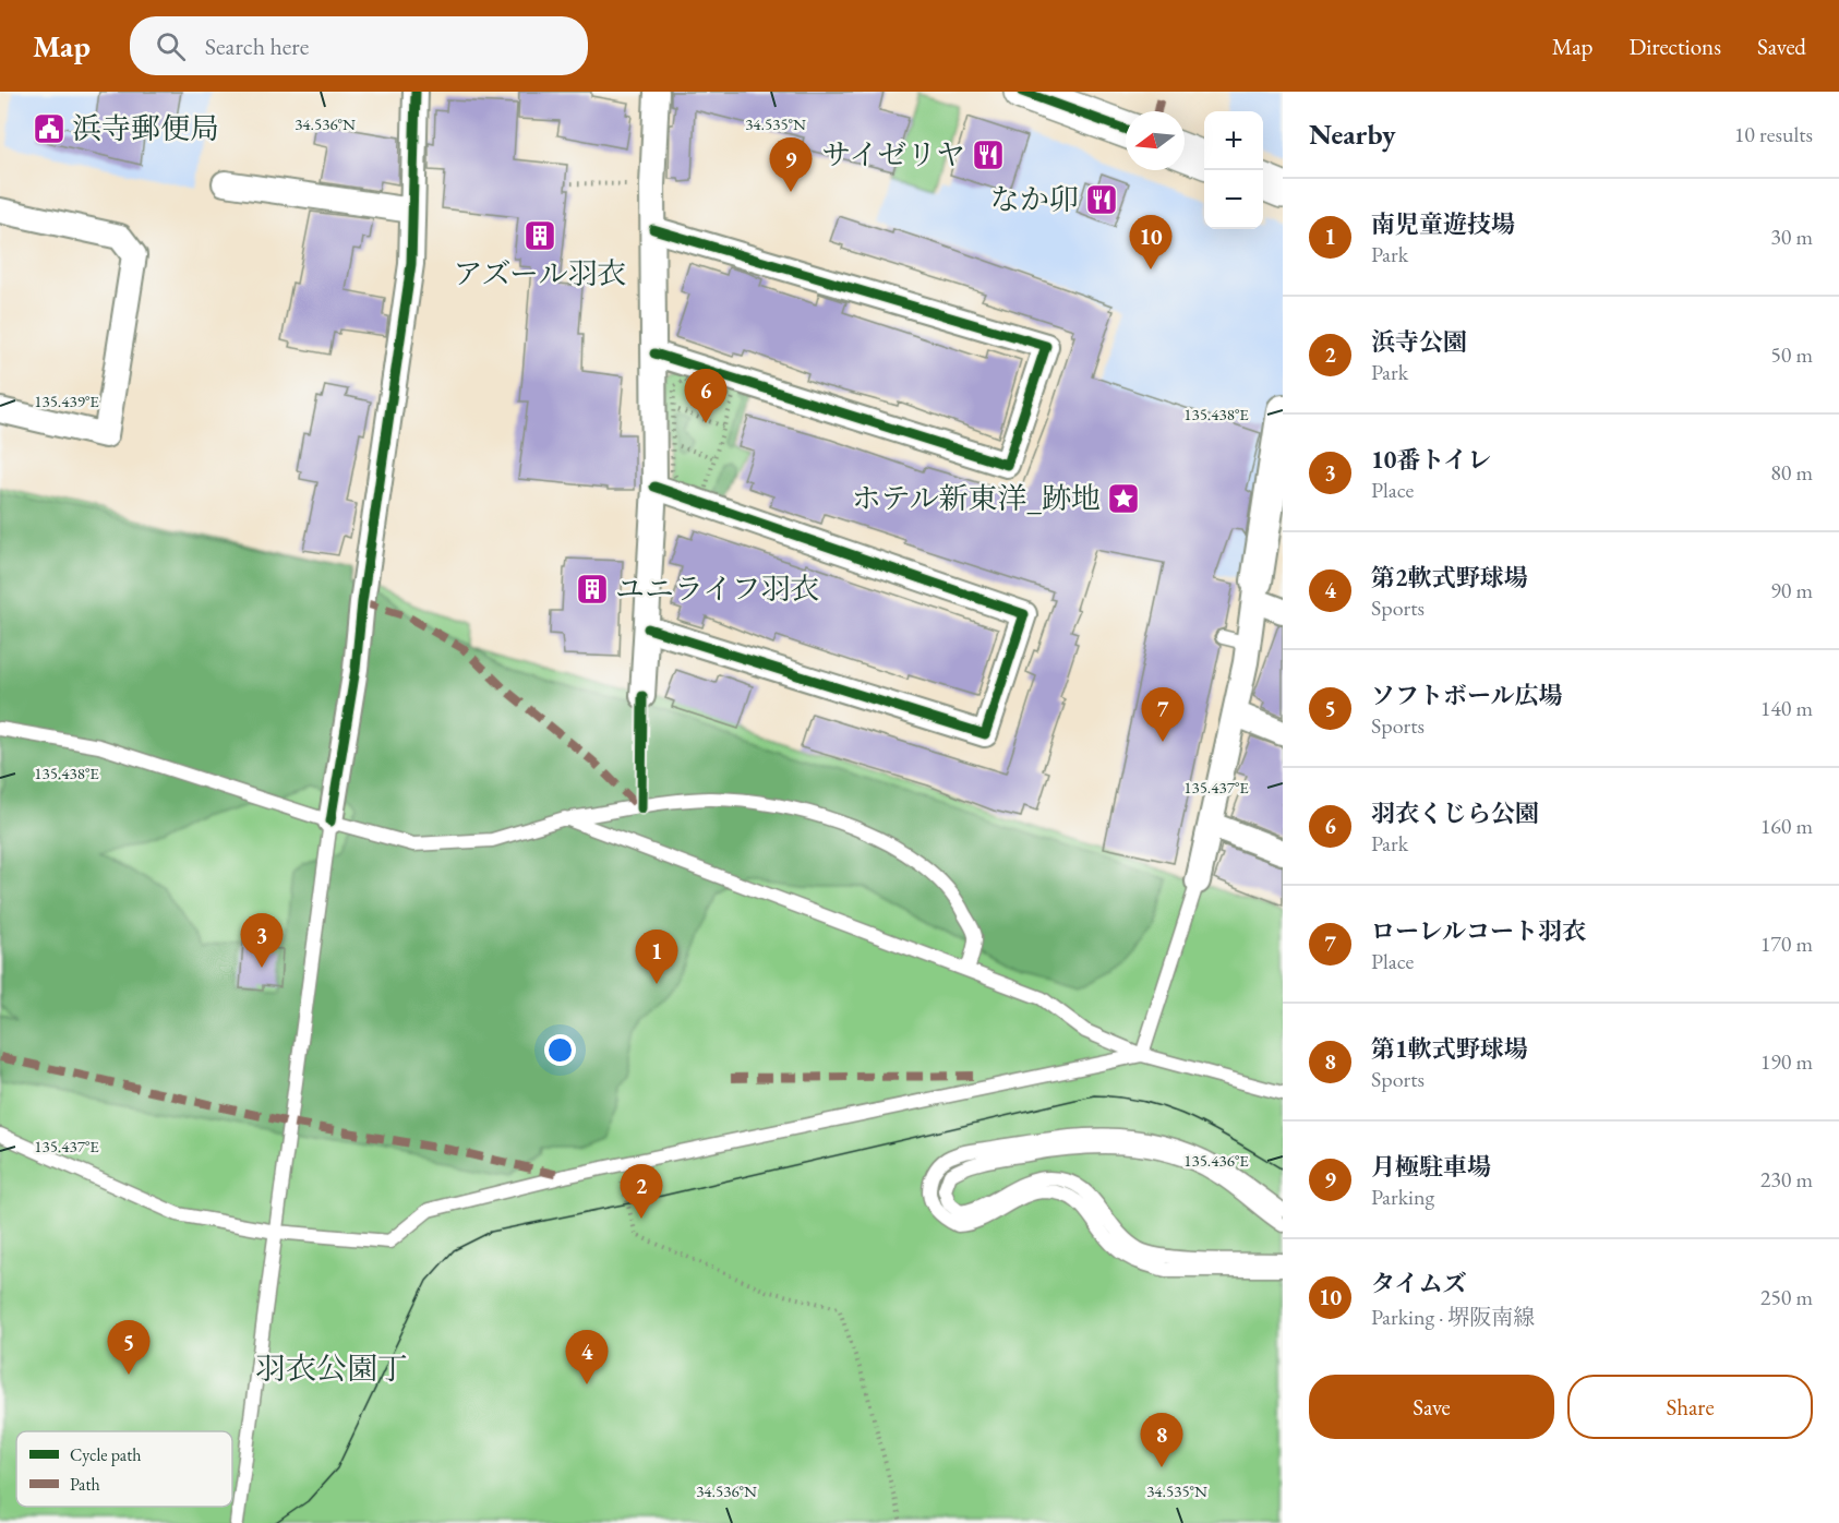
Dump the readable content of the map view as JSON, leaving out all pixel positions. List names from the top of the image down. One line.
{"districts":["羽衣公園丁"],"places":{"public building":["浜寺郵便局"],"restaurant":["サイゼリヤ","なか卯"],"building":["アズール羽衣","ユニライフ羽衣"],"place":["ホテル新東洋_跡地"]},"legend":["Cycle path","Path"],"north":"left","page":{"header":"Map","search":"Search here","nav":["Map","Directions","Saved"],"heading":["Nearby","10 results"],"map_buttons":["+","−"],"pins":["9","10","6","7","3","1","2","5","4","8"],"list":[{"mark":"1","name":"南児童遊技場","note":"Park","value":"30 m"},{"mark":"2","name":"浜寺公園","note":"Park","value":"50 m"},{"mark":"3","name":"10番トイレ","note":"Place","value":"80 m"},{"mark":"4","name":"第2軟式野球場","note":"Sports","value":"90 m"},{"mark":"5","name":"ソフトボール広場","note":"Sports","value":"140 m"},{"mark":"6","name":"羽衣くじら公園","note":"Park","value":"160 m"},{"mark":"7","name":"ローレルコート羽衣","note":"Place","value":"170 m"},{"mark":"8","name":"第1軟式野球場","note":"Sports","value":"190 m"},{"mark":"9","name":"月極駐車場","note":"Parking","value":"230 m"},{"mark":"10","name":"タイムズ","note":"Parking · 堺阪南線","value":"250 m"}],"buttons":["Save","Share"]},"coordinates":["34.536°N","34.535°N","135.439°E","135.438°E","135.437°E","135.436°E"]}
